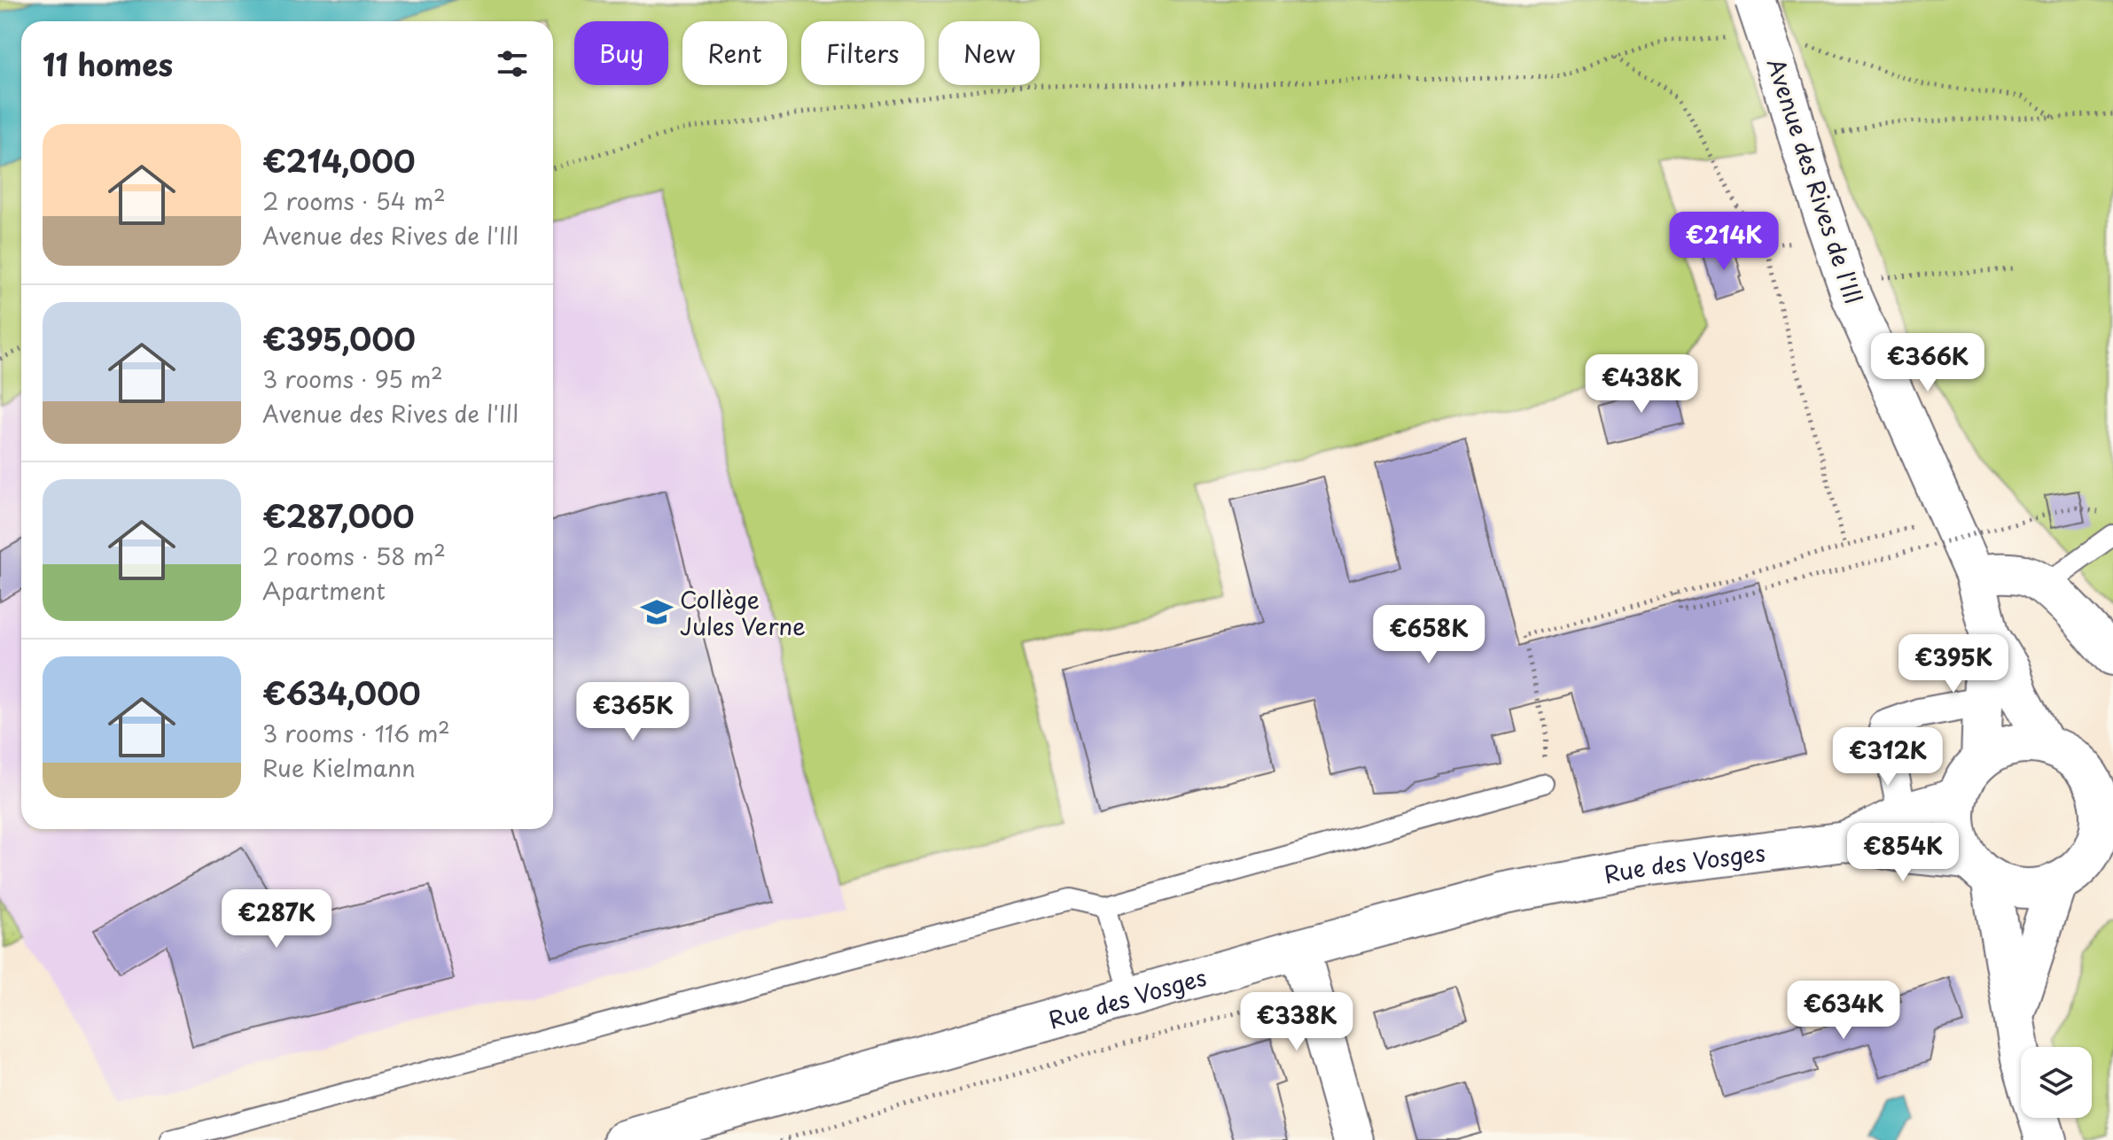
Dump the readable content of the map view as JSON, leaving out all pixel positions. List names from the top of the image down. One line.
{"streets":{"main road":["Avenue des Rives de l'Ill","Rue des Vosges"]},"crossings":[["Avenue des Rives de l'Ill","Rue des Vosges"]],"places":{"school or university":["Collège Jules Verne"]},"page":{"chip":["Buy","Rent","Filters","New"],"heading":"11 homes","list":[{"name":"€214,000","note":"2 rooms · 54 m² · Avenue des Rives de l'Ill"},{"name":"€395,000","note":"3 rooms · 95 m² · Avenue des Rives de l'Ill"},{"name":"€287,000","note":"2 rooms · 58 m² · Apartment"},{"name":"€634,000","note":"3 rooms · 116 m² · Rue Kielmann"}],"price":["€214K","€366K","€438K","€658K","€395K","€365K","€312K","€854K","€287K","€634K","€338K"]}}
